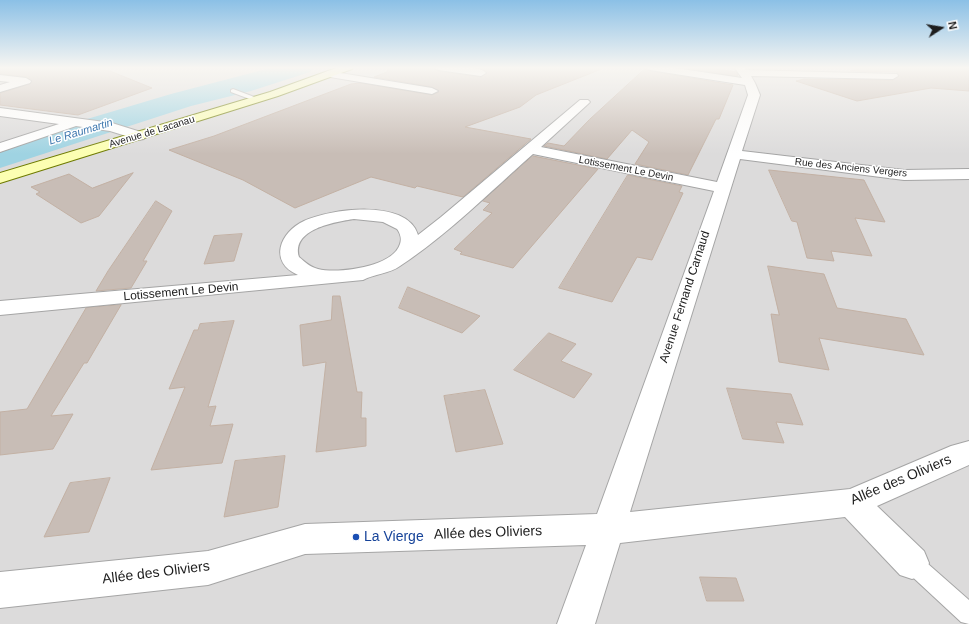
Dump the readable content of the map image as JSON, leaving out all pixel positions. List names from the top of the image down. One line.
{"streets":{"street":["Avenue de Lacanau","Rue des Anciens Vergers","Lotissement Le Devin","Avenue Fernand Carnaud","Allée des Oliviers"]},"crossings":[["Rue des Anciens Vergers","Avenue Fernand Carnaud"],["Lotissement Le Devin","Avenue Fernand Carnaud"],["Avenue Fernand Carnaud","Allée des Oliviers"]],"water":["Le Raumartin"],"places":["La Vierge"],"north":"right"}
